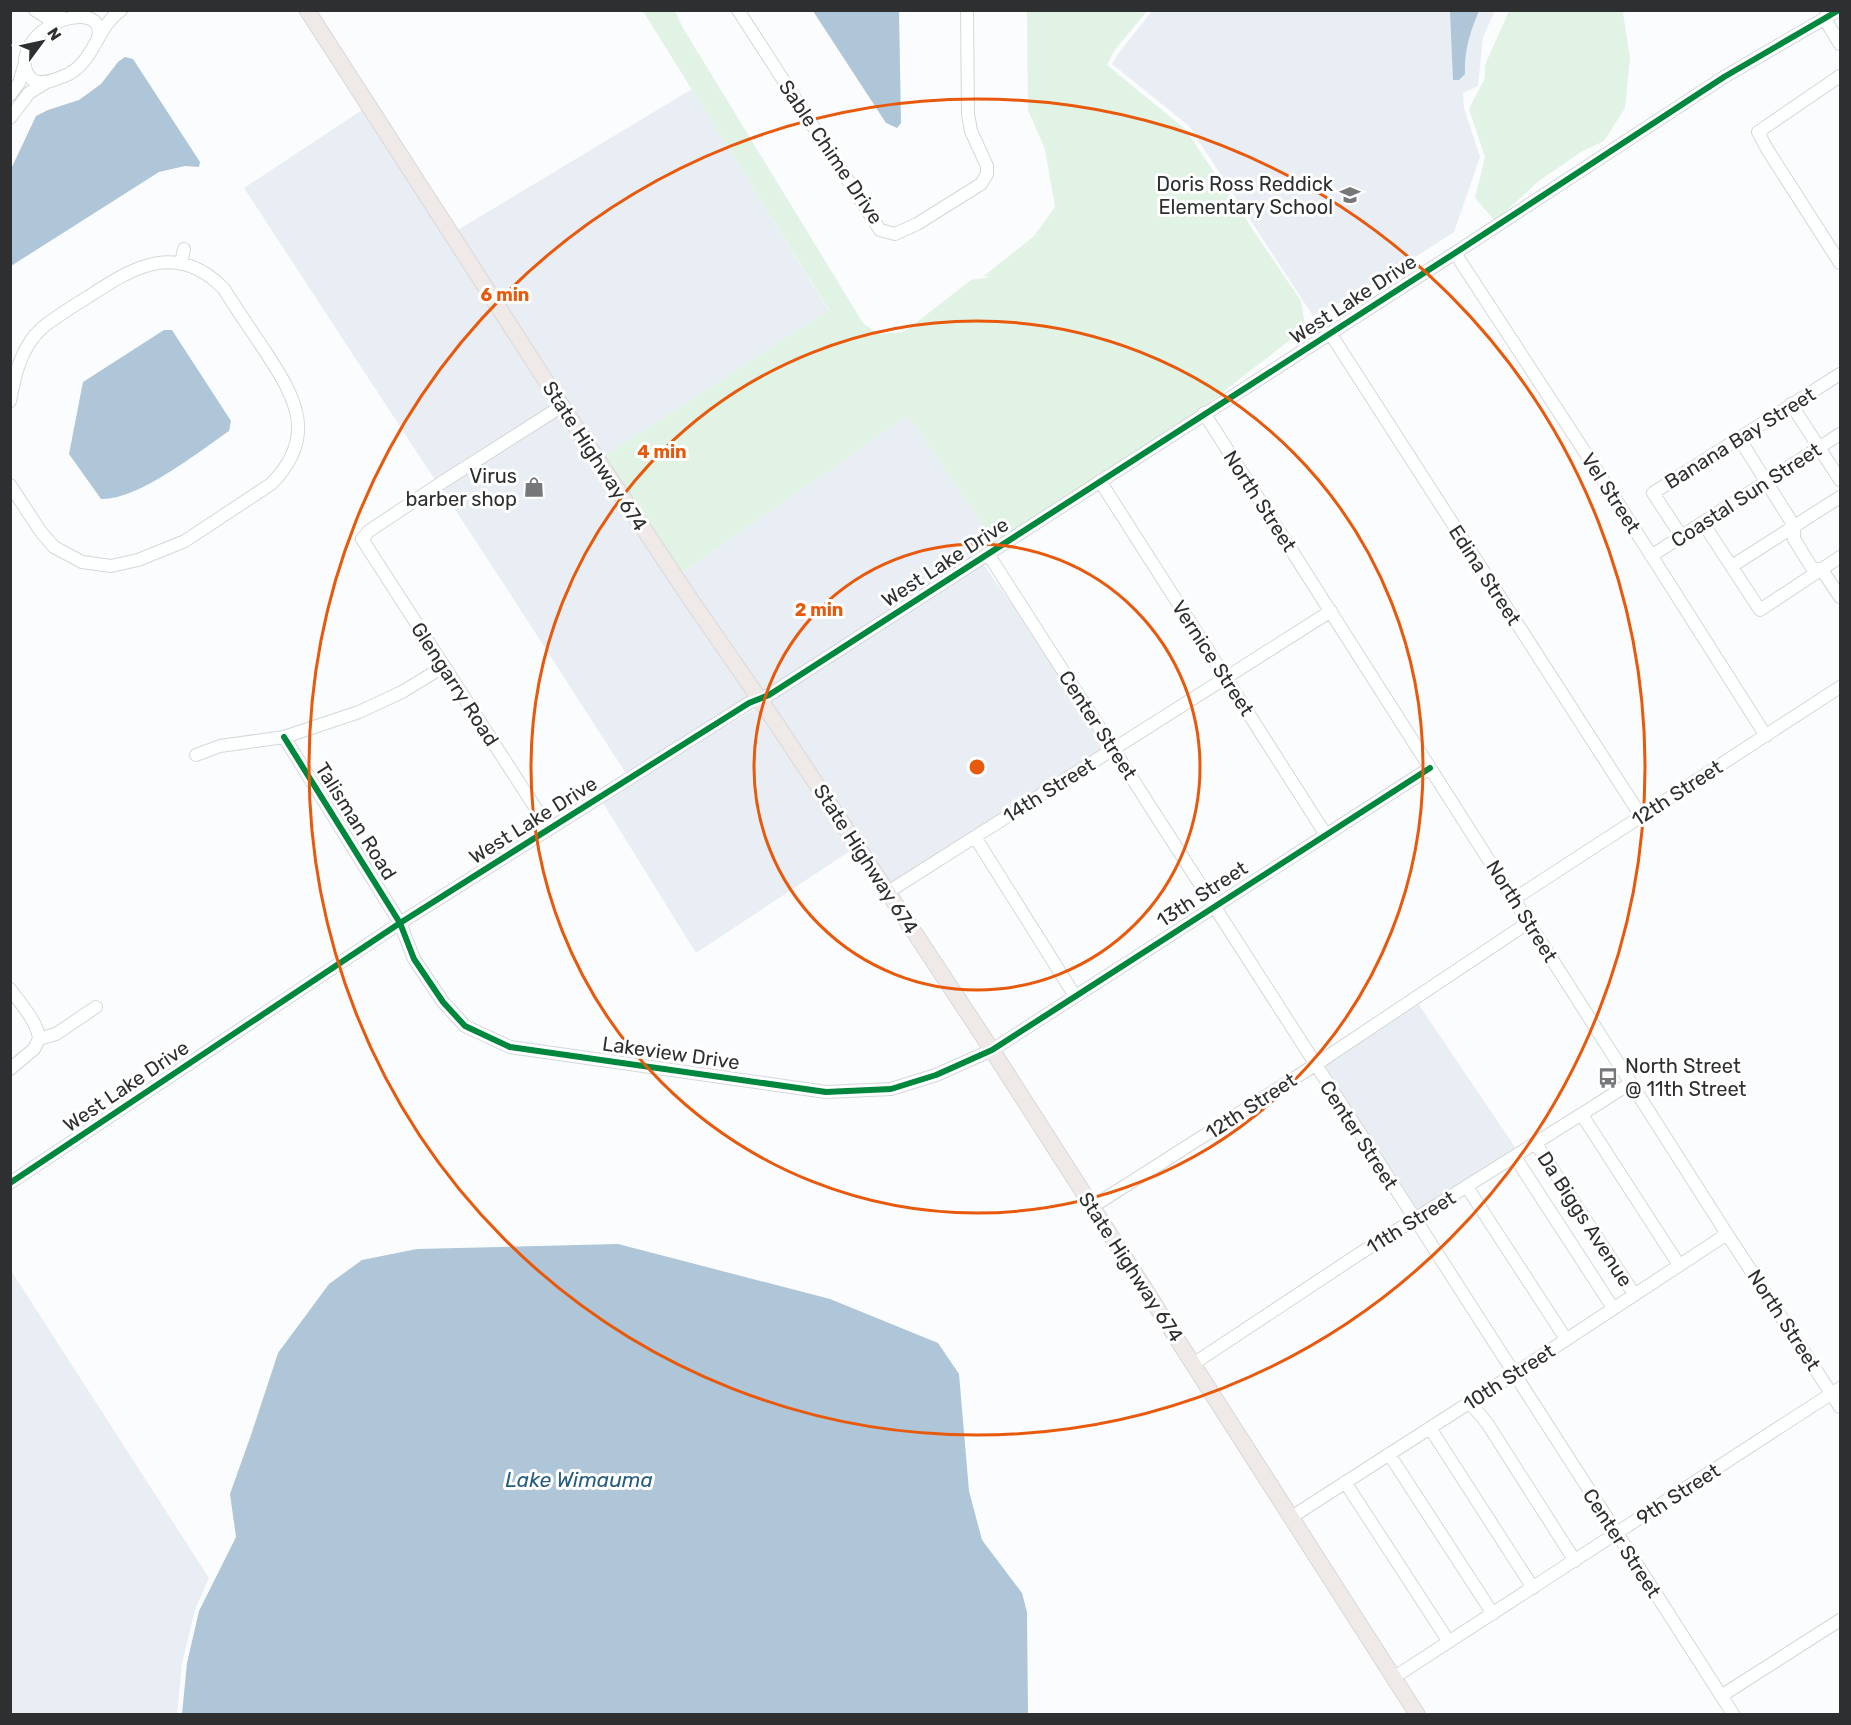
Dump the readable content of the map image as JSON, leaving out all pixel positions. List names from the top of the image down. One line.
{"streets":{"main road":["State Highway 674"],"street":["Sable Chime Drive","West Lake Drive","Banana Bay Street","Vel Street","Coastal Sun Street","North Street","Edina Street","Vernice Street","Glengarry Road","Center Street","14th Street","12th Street","Talisman Road","13th Street","Lakeview Drive","Da Biggs Avenue","11th Street","10th Street","9th Street"]},"crossings":[["West Lake Drive","State Highway 674"],["West Lake Drive","Vel Street"],["West Lake Drive","North Street"],["West Lake Drive","Edina Street"],["West Lake Drive","Vernice Street"],["West Lake Drive","Glengarry Road"],["West Lake Drive","Center Street"],["West Lake Drive","Talisman Road"],["West Lake Drive","Lakeview Drive"],["Banana Bay Street","Coastal Sun Street"],["State Highway 674","Glengarry Road"],["State Highway 674","14th Street"],["State Highway 674","12th Street"],["State Highway 674","13th Street"],["State Highway 674","Lakeview Drive"],["State Highway 674","11th Street"],["State Highway 674","10th Street"],["State Highway 674","9th Street"],["Vel Street","Coastal Sun Street"],["Vel Street","12th Street"],["North Street","14th Street"],["North Street","12th Street"],["North Street","13th Street"],["North Street","11th Street"],["North Street","10th Street"],["North Street","9th Street"],["Edina Street","12th Street"],["Vernice Street","14th Street"],["Vernice Street","13th Street"],["Center Street","14th Street"],["Center Street","12th Street"],["Center Street","13th Street"],["Center Street","11th Street"],["Center Street","10th Street"],["Center Street","9th Street"],["Talisman Road","Lakeview Drive"],["13th Street","Lakeview Drive"],["Da Biggs Avenue","11th Street"],["Da Biggs Avenue","10th Street"]],"water":["Lake Wimauma"],"places":{"school or university":["Doris Ross Reddick Elementary School"],"shop":["Virus barber shop"],"bus stop":["North Street @ 11th Street"]},"north":"top right","rings":["6 min","4 min","2 min"]}
